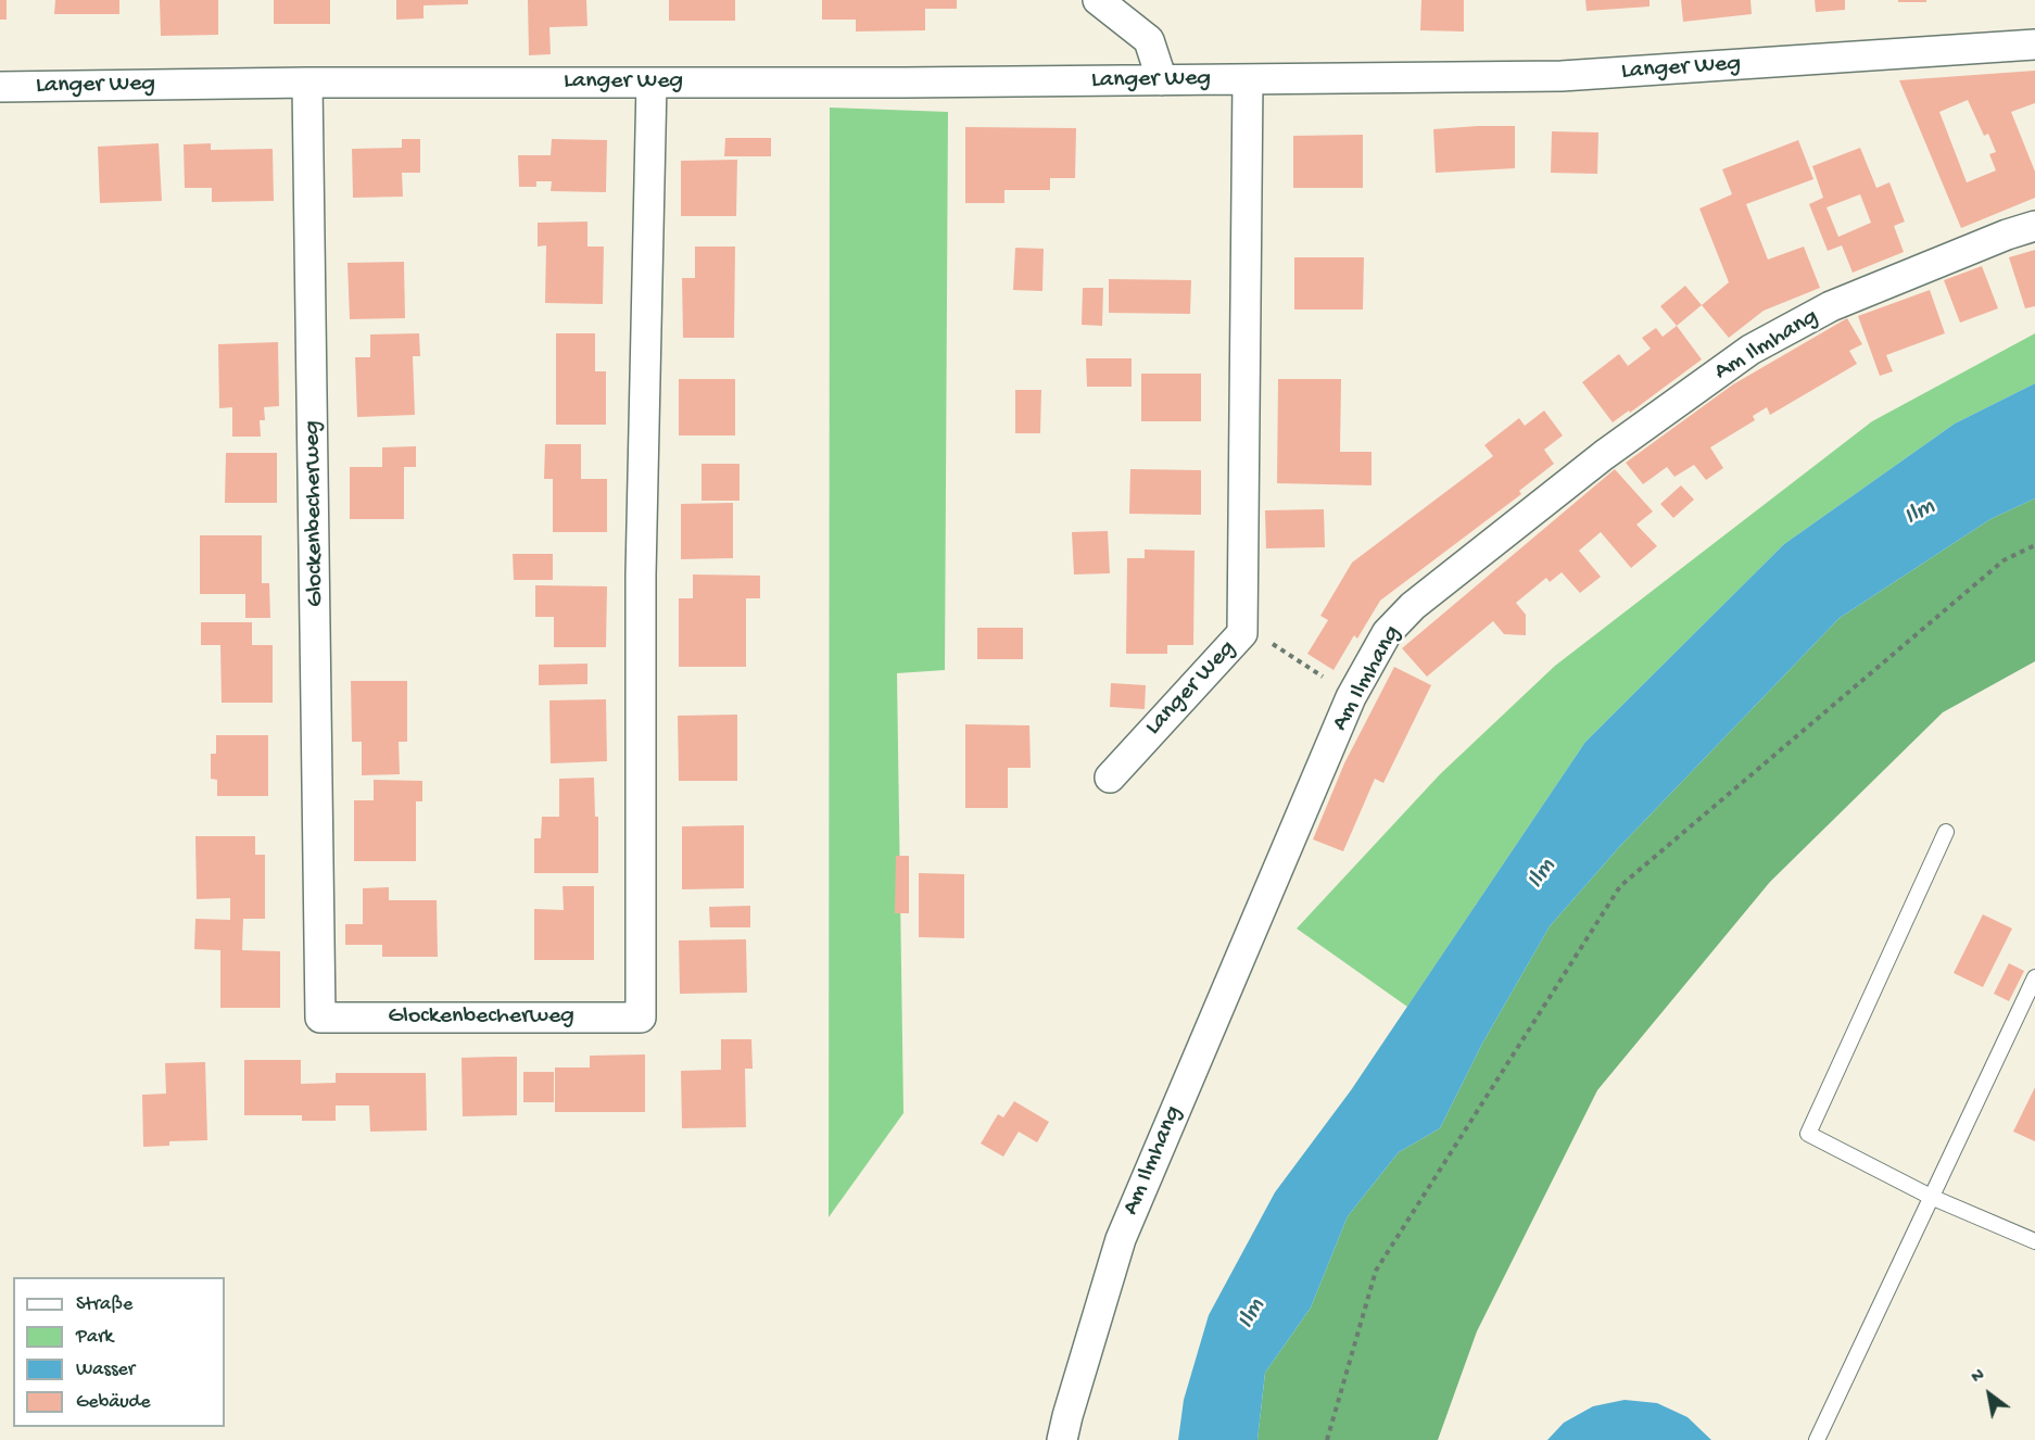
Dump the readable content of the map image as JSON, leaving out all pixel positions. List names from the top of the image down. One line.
{"streets":{"street":["Langer Weg","Am Ilmhang","Glockenbecherweg"]},"crossings":[["Langer Weg","Glockenbecherweg"]],"water":["Ilm"],"legend":["Straße","Park","Wasser","Gebäude"],"north":"top left"}
